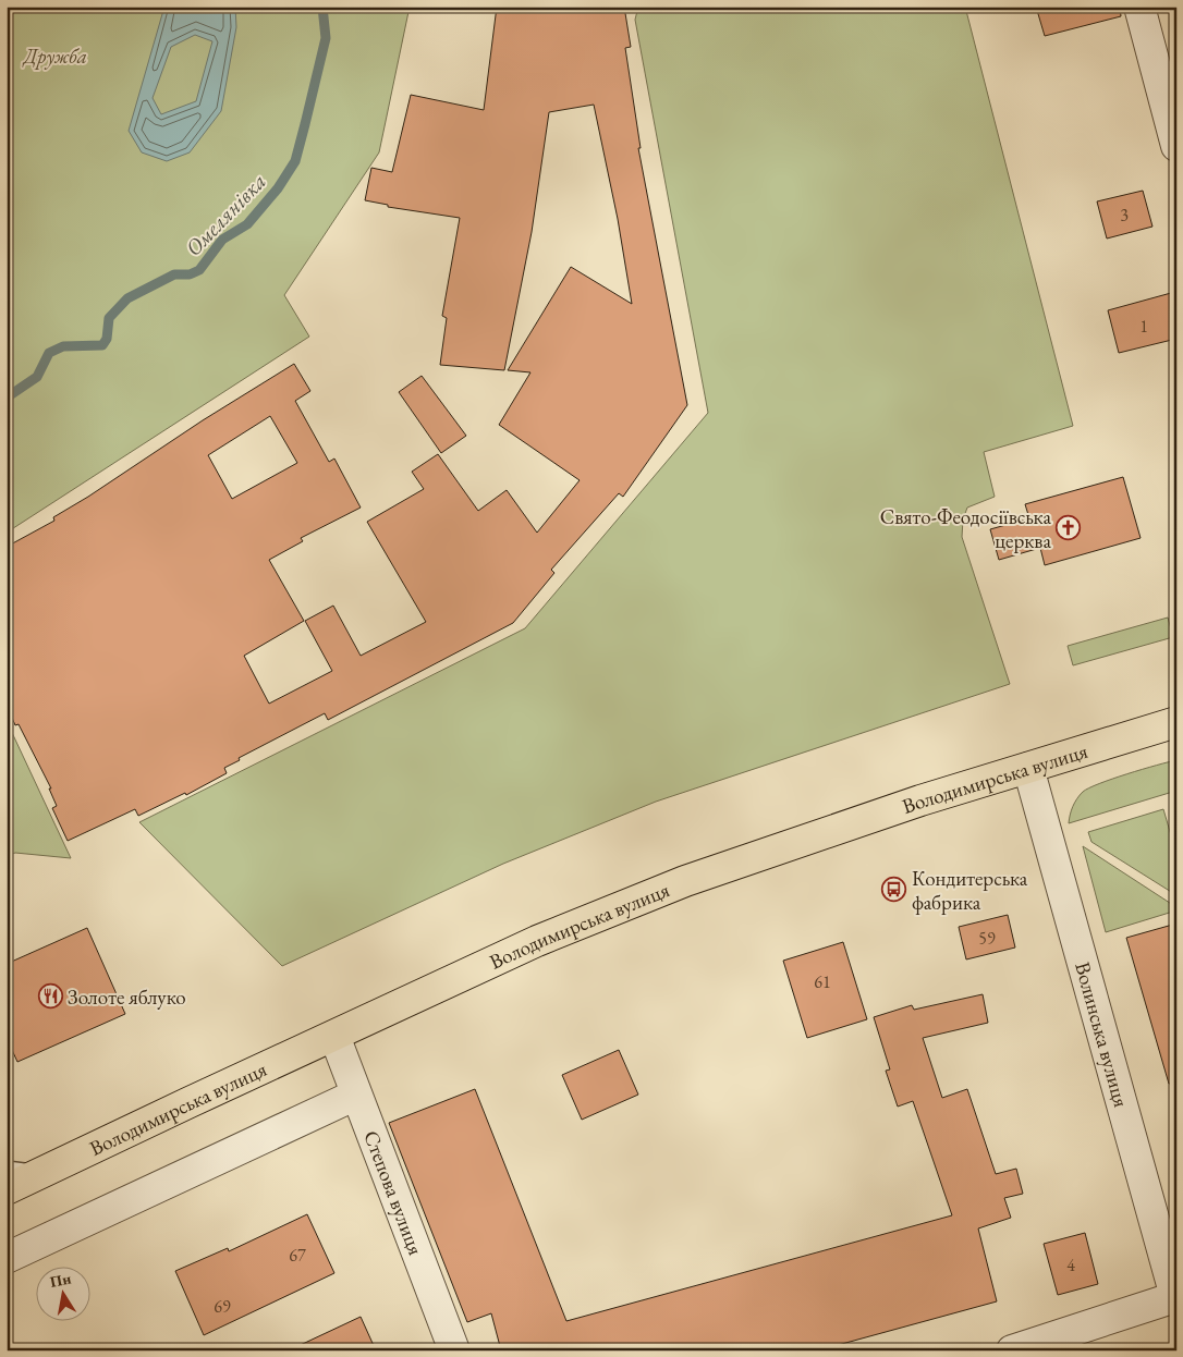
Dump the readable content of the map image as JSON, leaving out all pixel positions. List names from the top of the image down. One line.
{"streets":{"main road":["Володимирська вулиця"],"street":["Волинська вулиця","Степова вулиця"]},"crossings":[["Володимирська вулиця","Волинська вулиця"],["Володимирська вулиця","Степова вулиця"]],"water":["Омелянівка"],"parks":["Дружба"],"places":{"church":["Свято-Феодосіївська церква"],"bus stop":["Кондитерська фабрика"],"restaurant":["Золоте яблуко"]},"house_numbers":["3","1","59","61","67","4","69"],"north":"top"}
